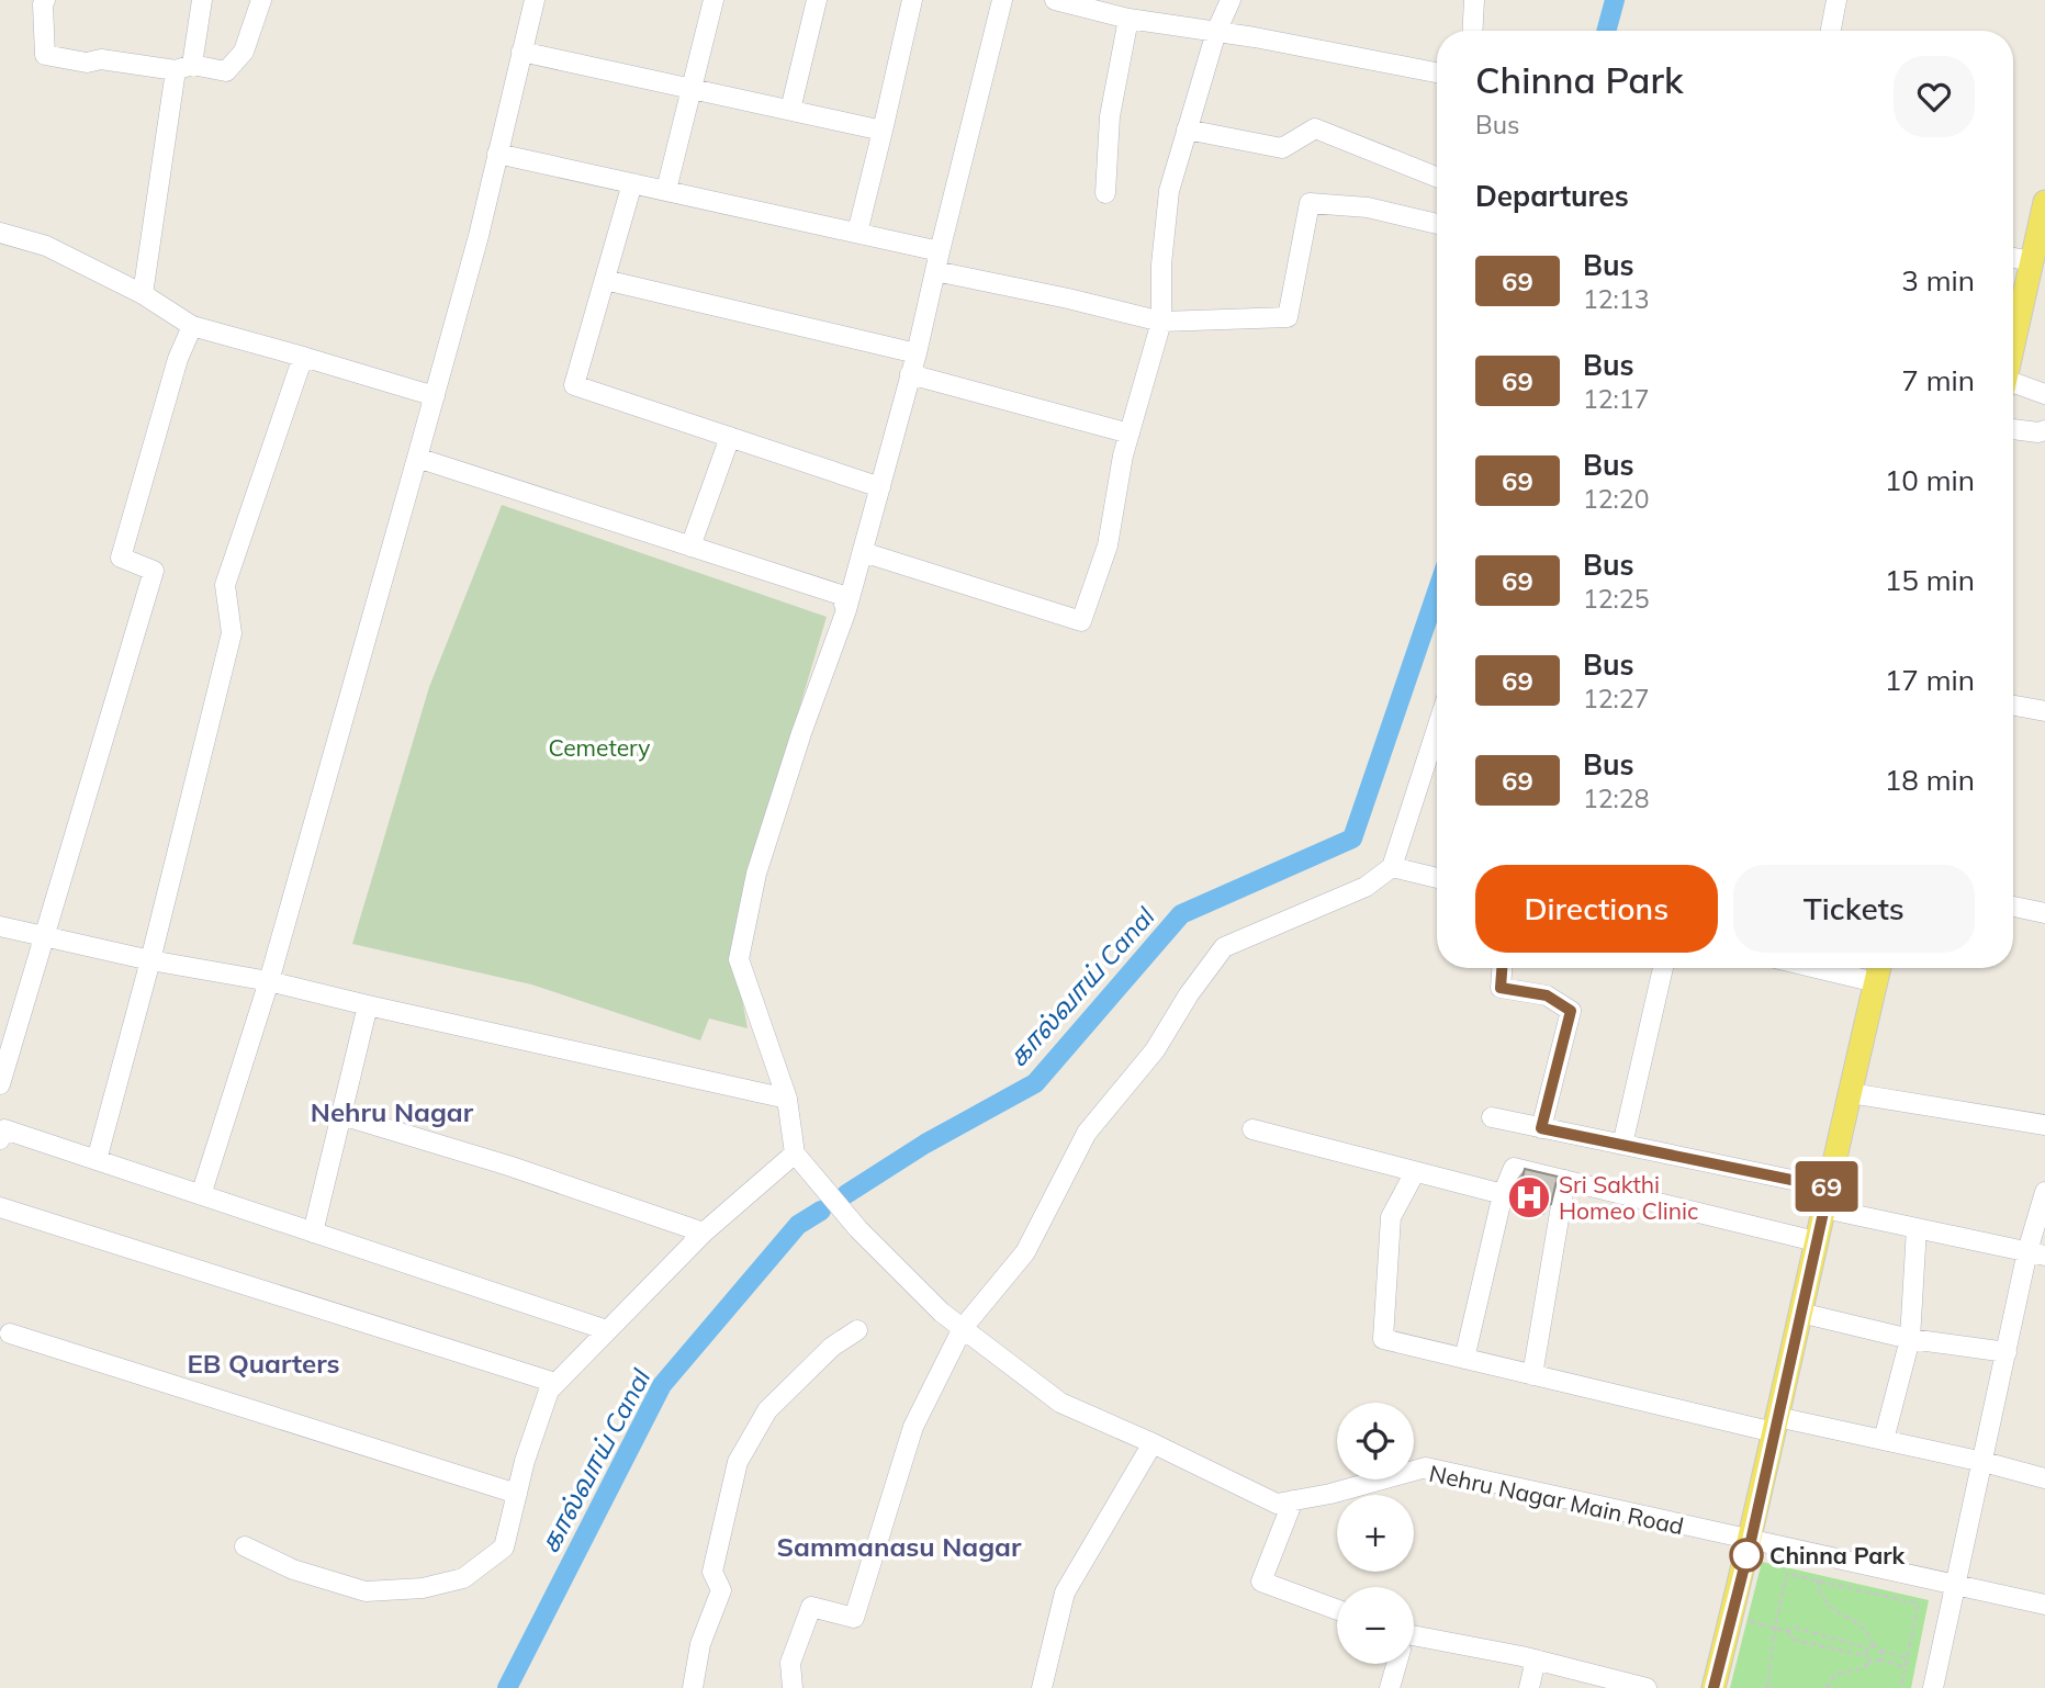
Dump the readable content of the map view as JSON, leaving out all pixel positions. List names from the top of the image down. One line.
{"streets":{"street":["Nehru Nagar Main Road"]},"districts":["Nehru Nagar","EB Quarters","Sammanasu Nagar"],"water":["கால்வாய் Canal"],"parks":["Cemetery"],"places":{"hospital":["Sri Sakthi Homeo Clinic"],"other":["Chinna Park"]},"lines":["bus line 69"],"page":{"on_map":"69","heading":[["Chinna Park","Bus"],"Departures"],"list":[{"mark":"69","name":"Bus","note":"12:13","value":"3 min"},{"mark":"69","name":"Bus","note":"12:17","value":"7 min"},{"mark":"69","name":"Bus","note":"12:20","value":"10 min"},{"mark":"69","name":"Bus","note":"12:25","value":"15 min"},{"mark":"69","name":"Bus","note":"12:27","value":"17 min"},{"mark":"69","name":"Bus","note":"12:28","value":"18 min"}],"buttons":["Directions","Tickets"],"map_buttons":["+","−"]}}
